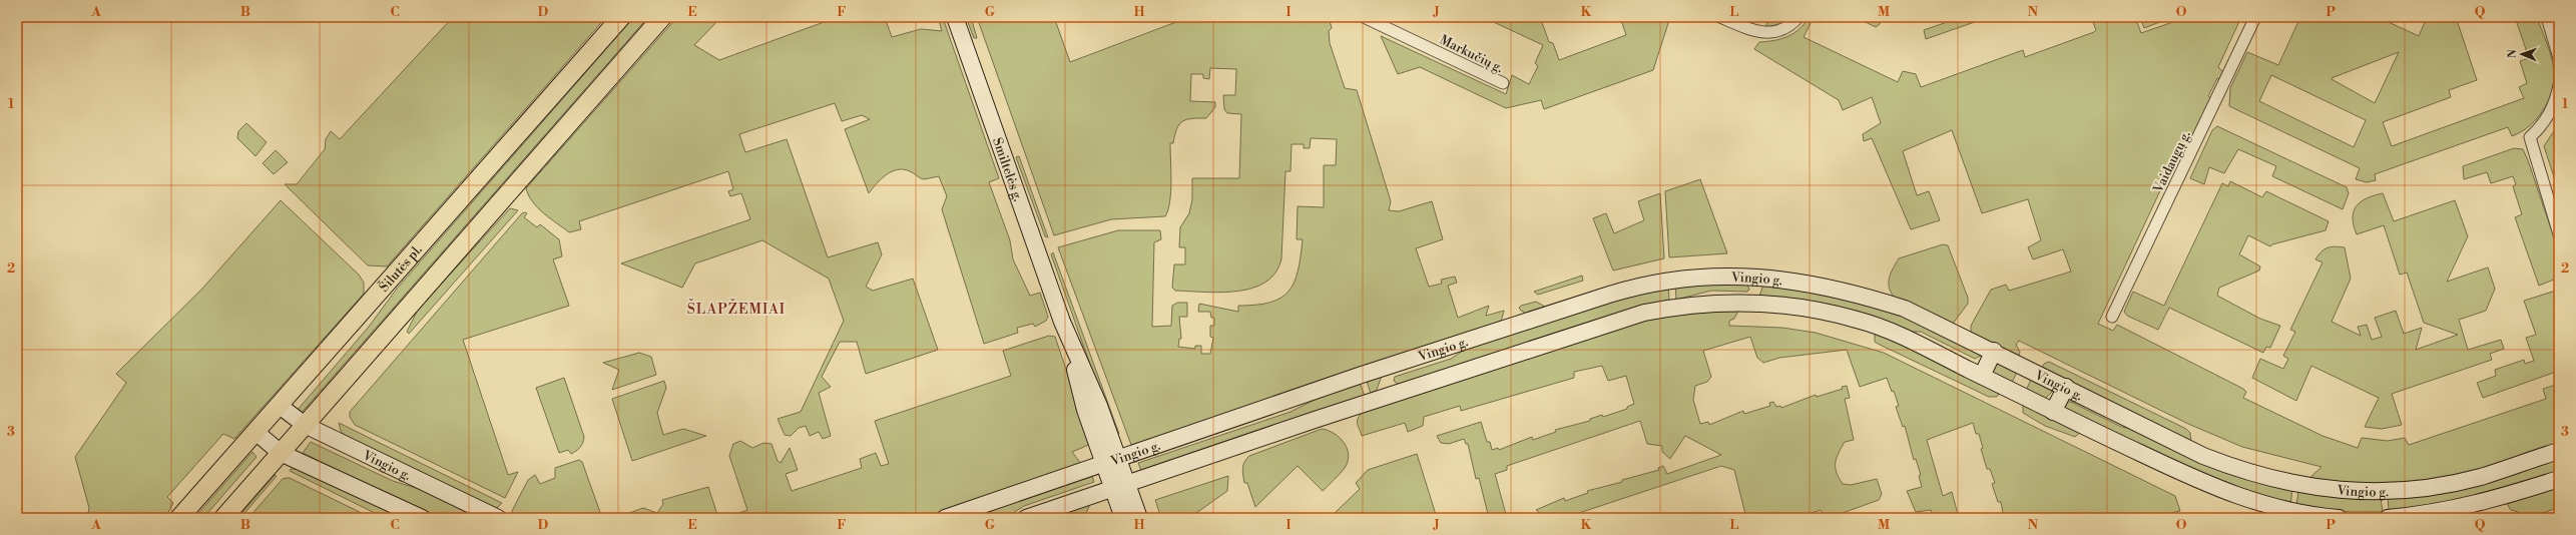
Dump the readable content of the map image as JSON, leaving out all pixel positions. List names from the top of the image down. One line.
{"streets":{"main road":["Smiltelės g.","Šilutės pl.","Vingio g."],"street":["Markučių g.","Vaidaugų g."]},"crossings":[["Smiltelės g.","Vingio g."],["Šilutės pl.","Vingio g."]],"districts":["ŠLAPŽEMIAI"],"north":"left","grid":{"columns":["A","B","C","D","E","F","G","H","I","J","K","L","M","N","O","P","Q"],"rows":["1","2","3"]}}
